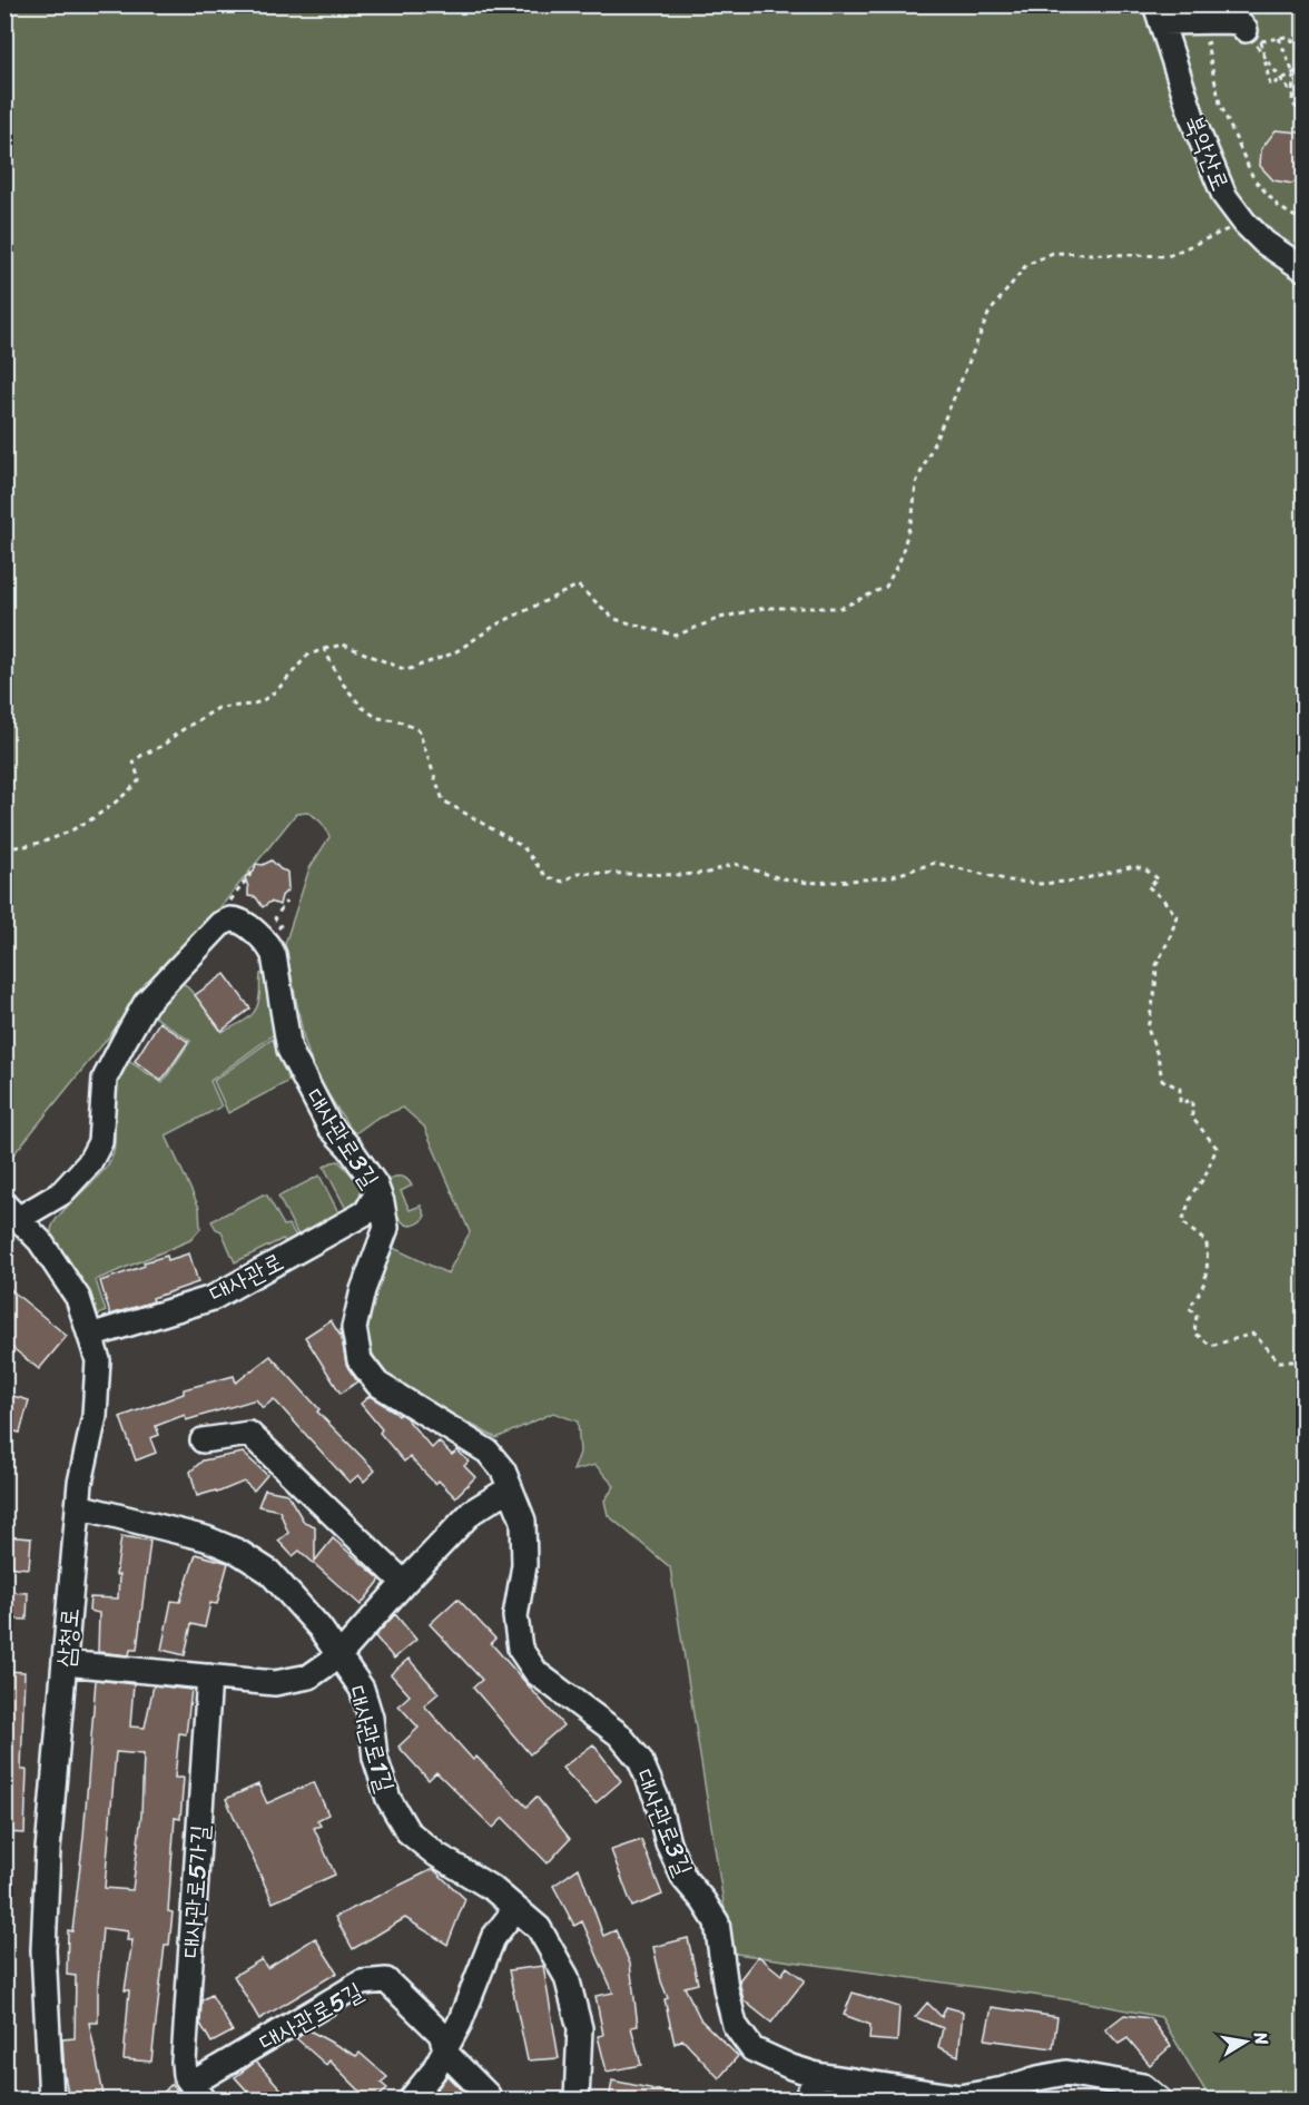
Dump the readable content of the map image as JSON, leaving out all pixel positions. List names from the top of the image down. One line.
{"streets":{"street":["북악산로","대사관로3길","대사관로","삼청로","대사관로1길","대사관로5가길","대사관로5길"]},"crossings":[["대사관로3길","대사관로"],["대사관로","삼청로"],["삼청로","대사관로1길"],["대사관로5가길","대사관로5길"]],"north":"right"}
